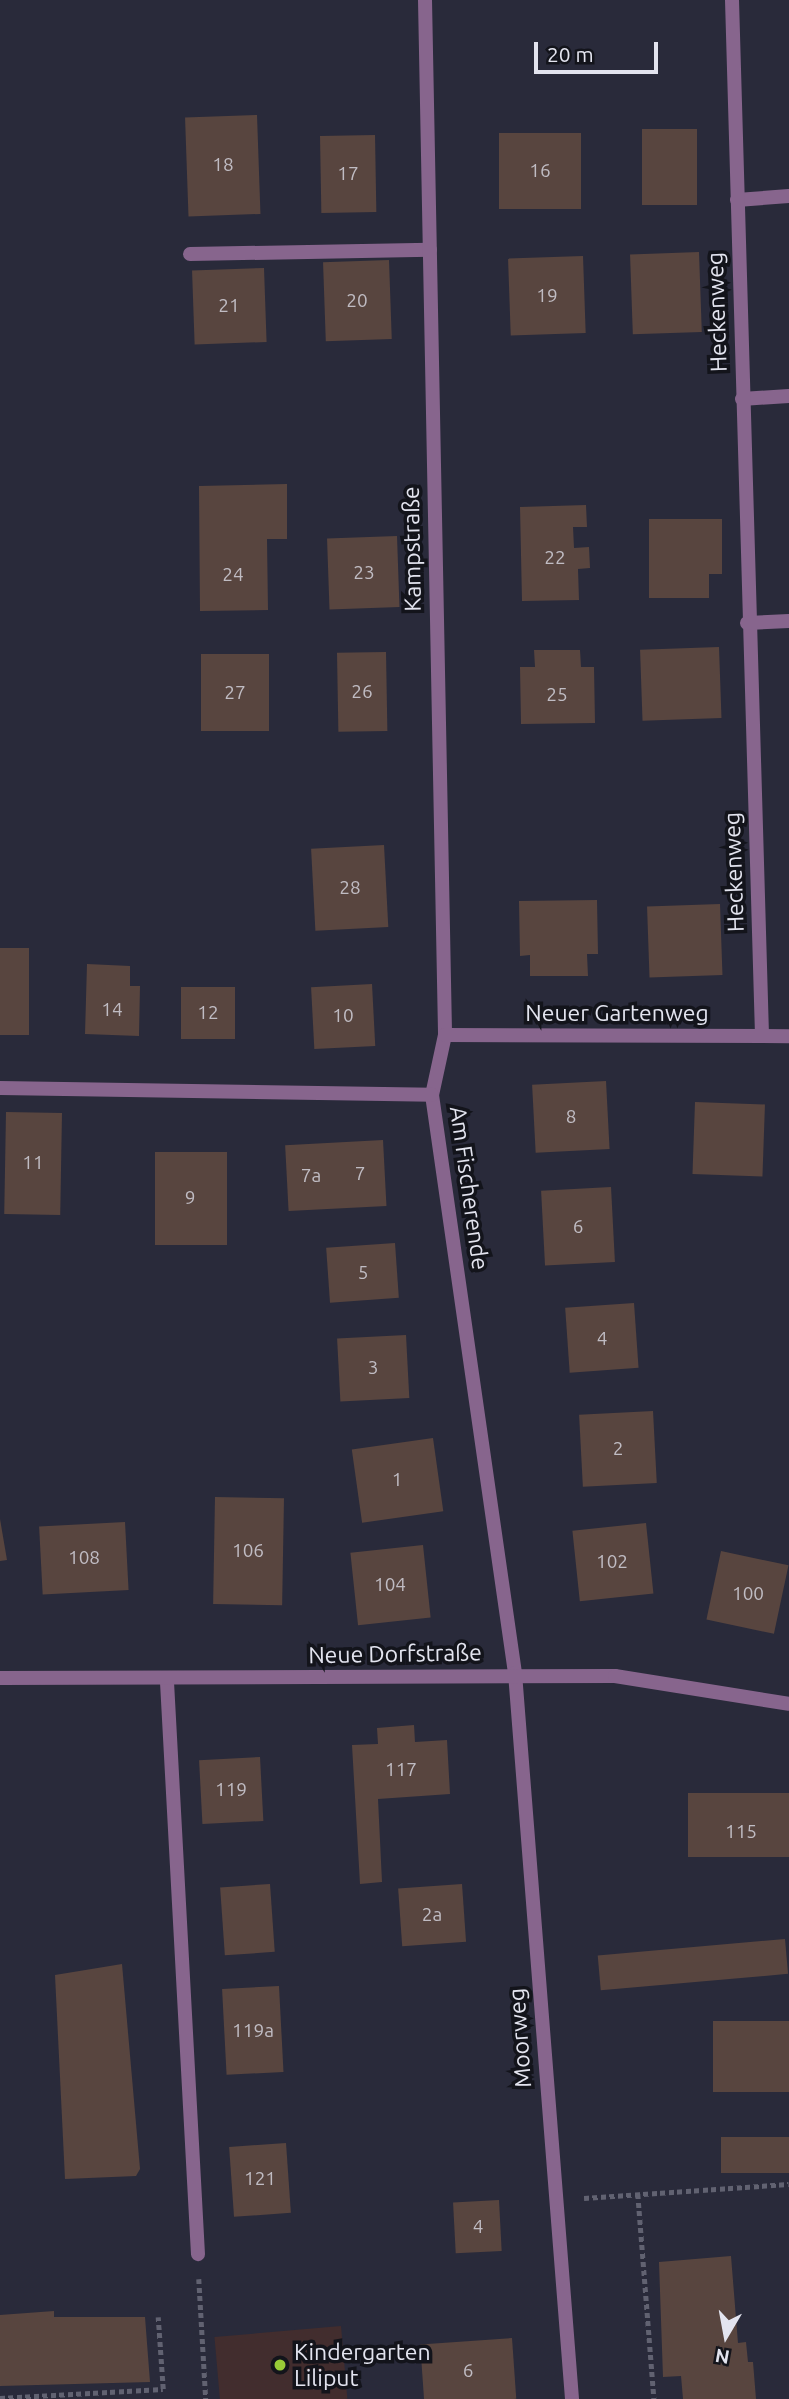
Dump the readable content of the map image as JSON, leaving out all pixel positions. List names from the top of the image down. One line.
{"streets":{"street":["Heckenweg","Kampstraße","Neuer Gartenweg","Am Fischerende","Neue Dorfstraße","Moorweg"]},"crossings":[["Heckenweg","Neuer Gartenweg"],["Kampstraße","Neuer Gartenweg"],["Kampstraße","Am Fischerende"],["Am Fischerende","Neue Dorfstraße"],["Am Fischerende","Moorweg"],["Neue Dorfstraße","Moorweg"]],"places":["Kindergarten Liliput"],"house_numbers":["18","16","17","19","20","21","22","23","24","26","27","25","28","14","12","10","8","11","7","7a","9","6","5","4","3","2","1","106","108","102","104","100","117","119","115","2a","119a","121","4","6"],"scale_bar":"20 m","north":"bottom"}
